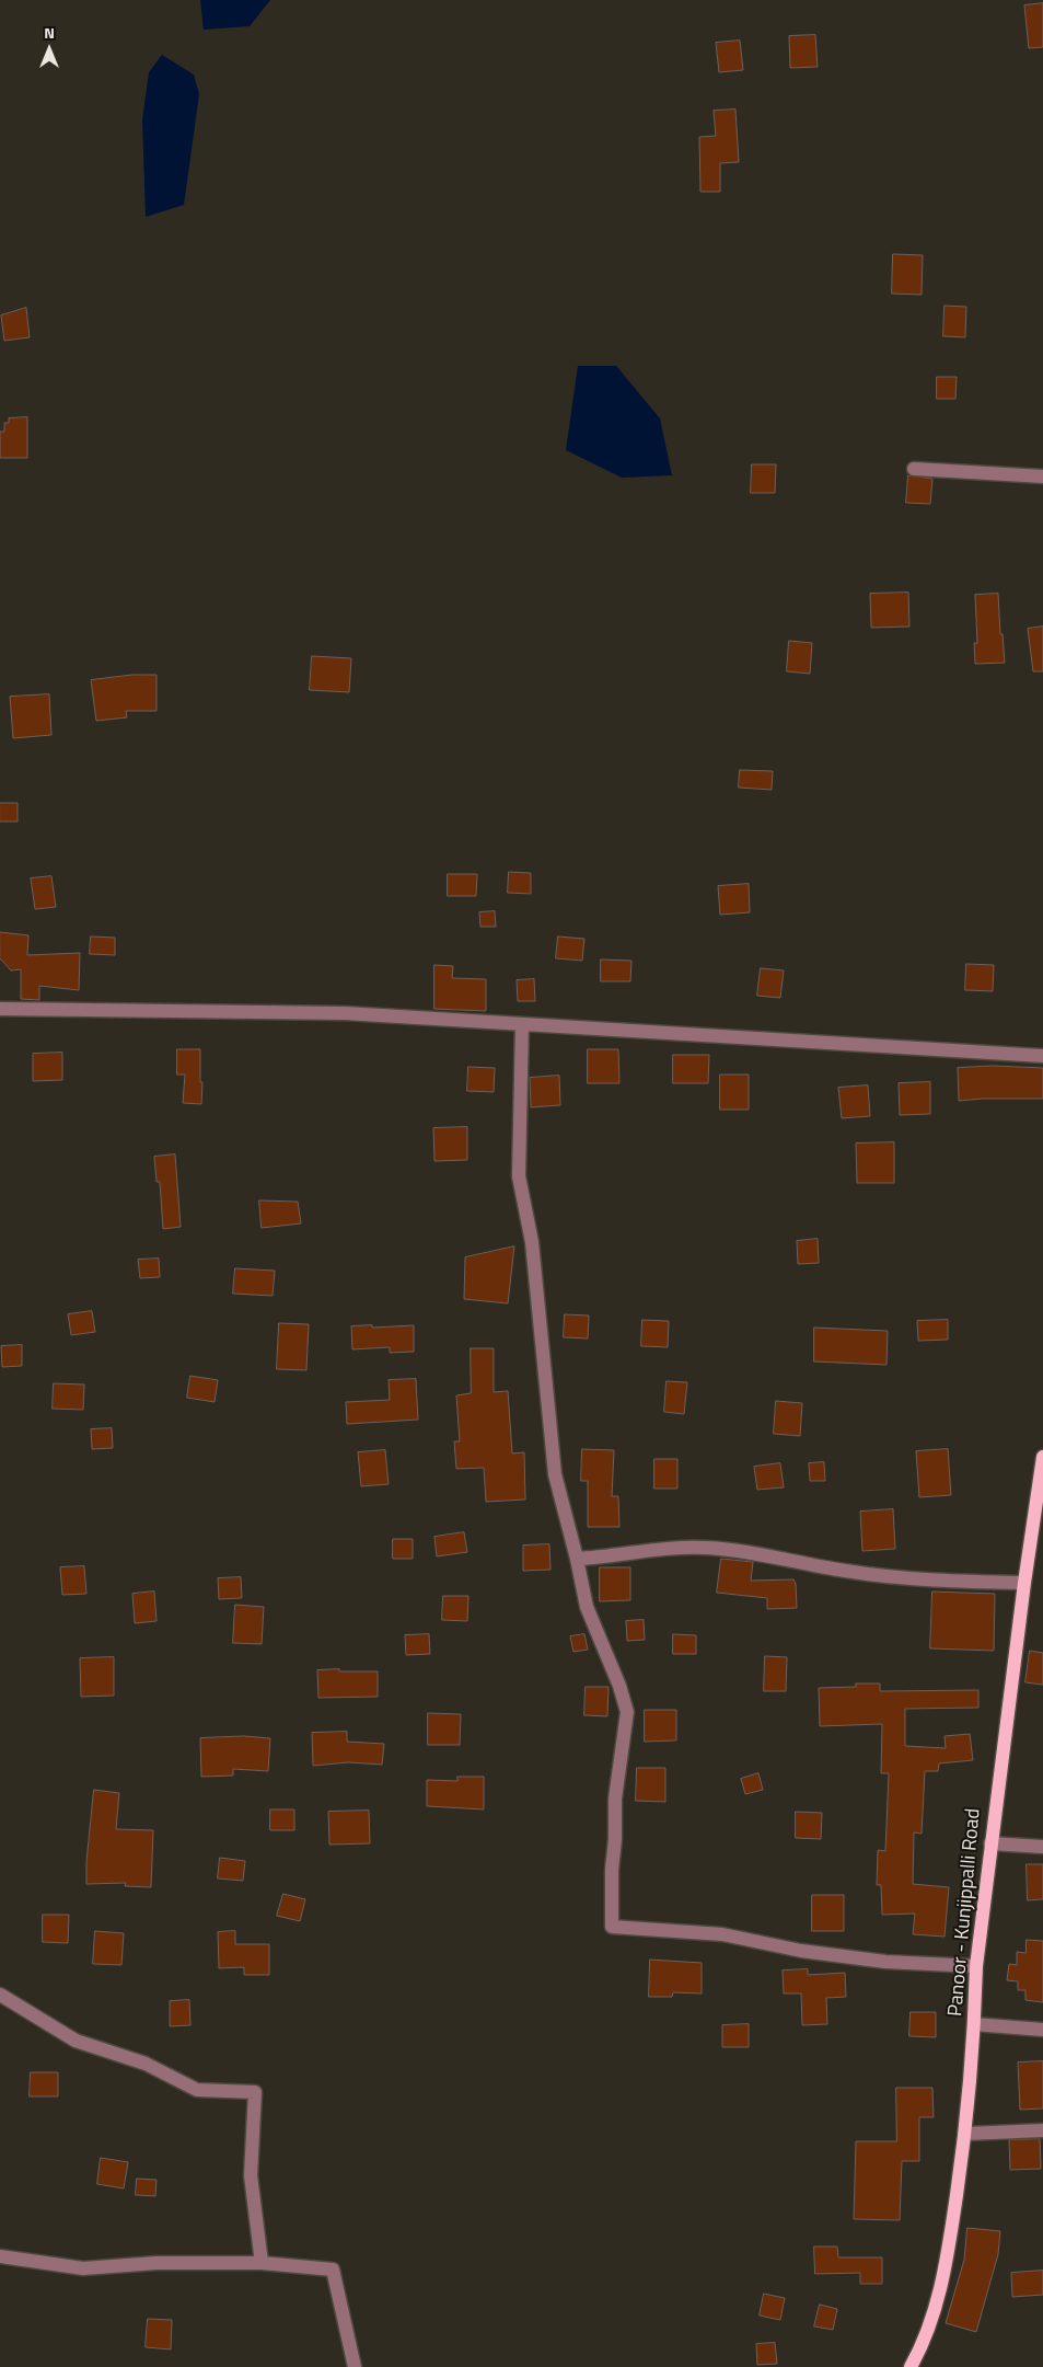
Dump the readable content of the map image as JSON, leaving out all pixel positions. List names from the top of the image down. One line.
{"streets":{"main road":["Panoor - Kunjippalli Road"]},"north":"top"}
